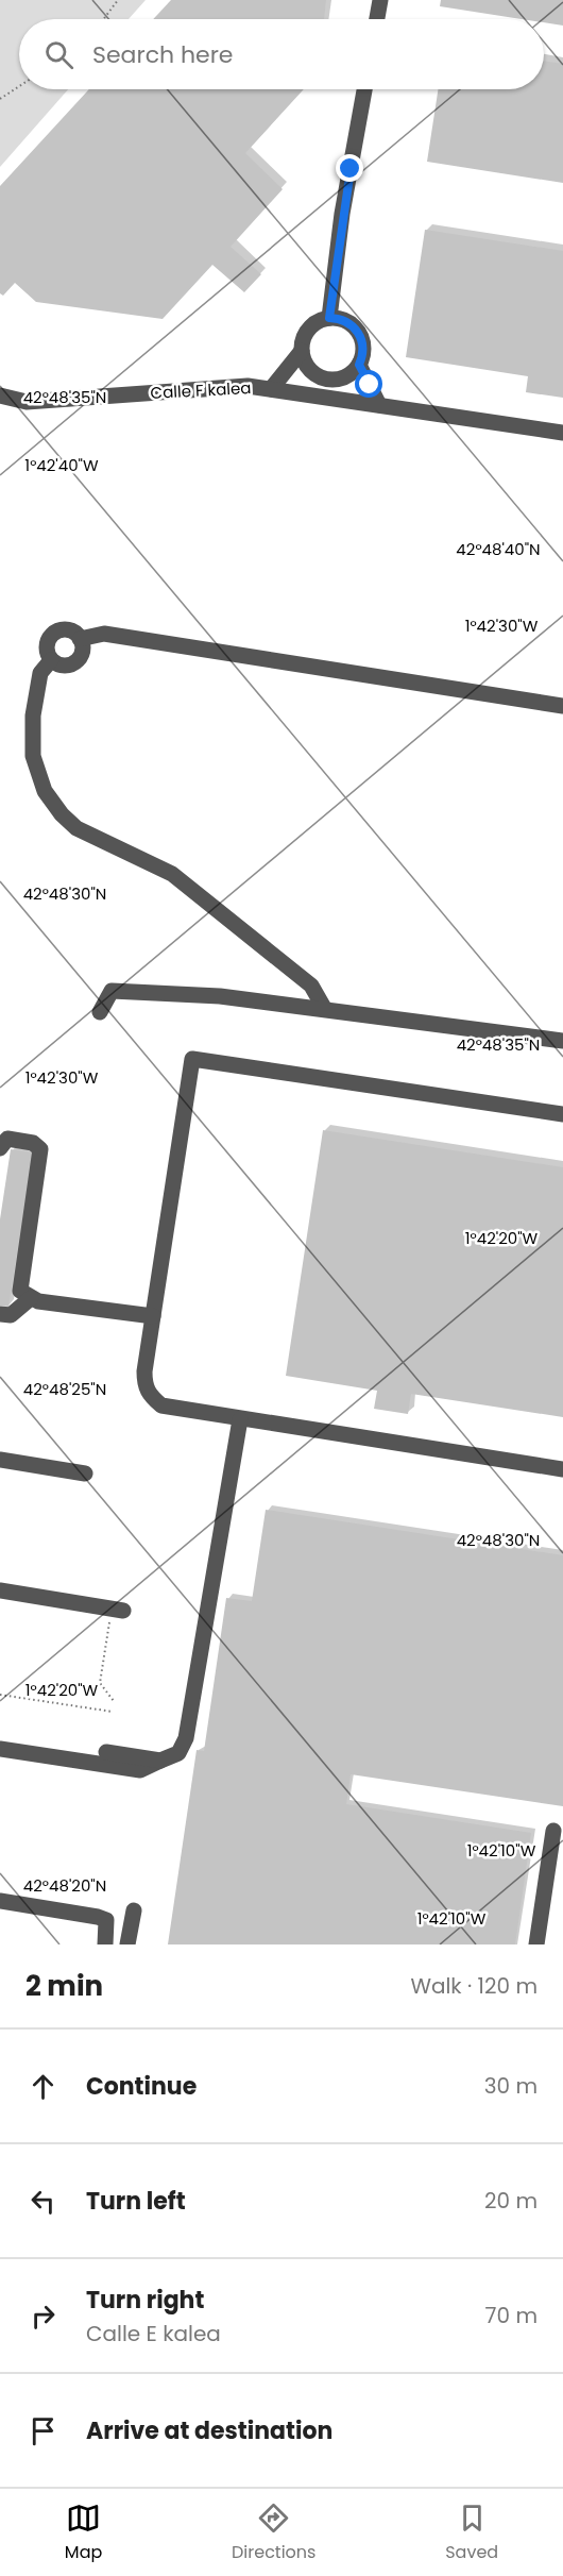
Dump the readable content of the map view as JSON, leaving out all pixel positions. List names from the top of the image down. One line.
{"streets":{"street":["Calle F kalea"]},"page":{"search":"Search here","heading":["2 min","Walk · 120 m"],"list":[["Continue","30 m"],["Turn left","20 m"],["Turn right","Calle E kalea","70 m"],"Arrive at destination"],"nav":["Map","Directions","Saved"]},"coordinates":["42°48'35\"N","1°42'40\"W","42°48'40\"N","1°42'30\"W","42°48'30\"N","1°42'20\"W","42°48'25\"N","1°42'10\"W","42°48'20\"N"]}
